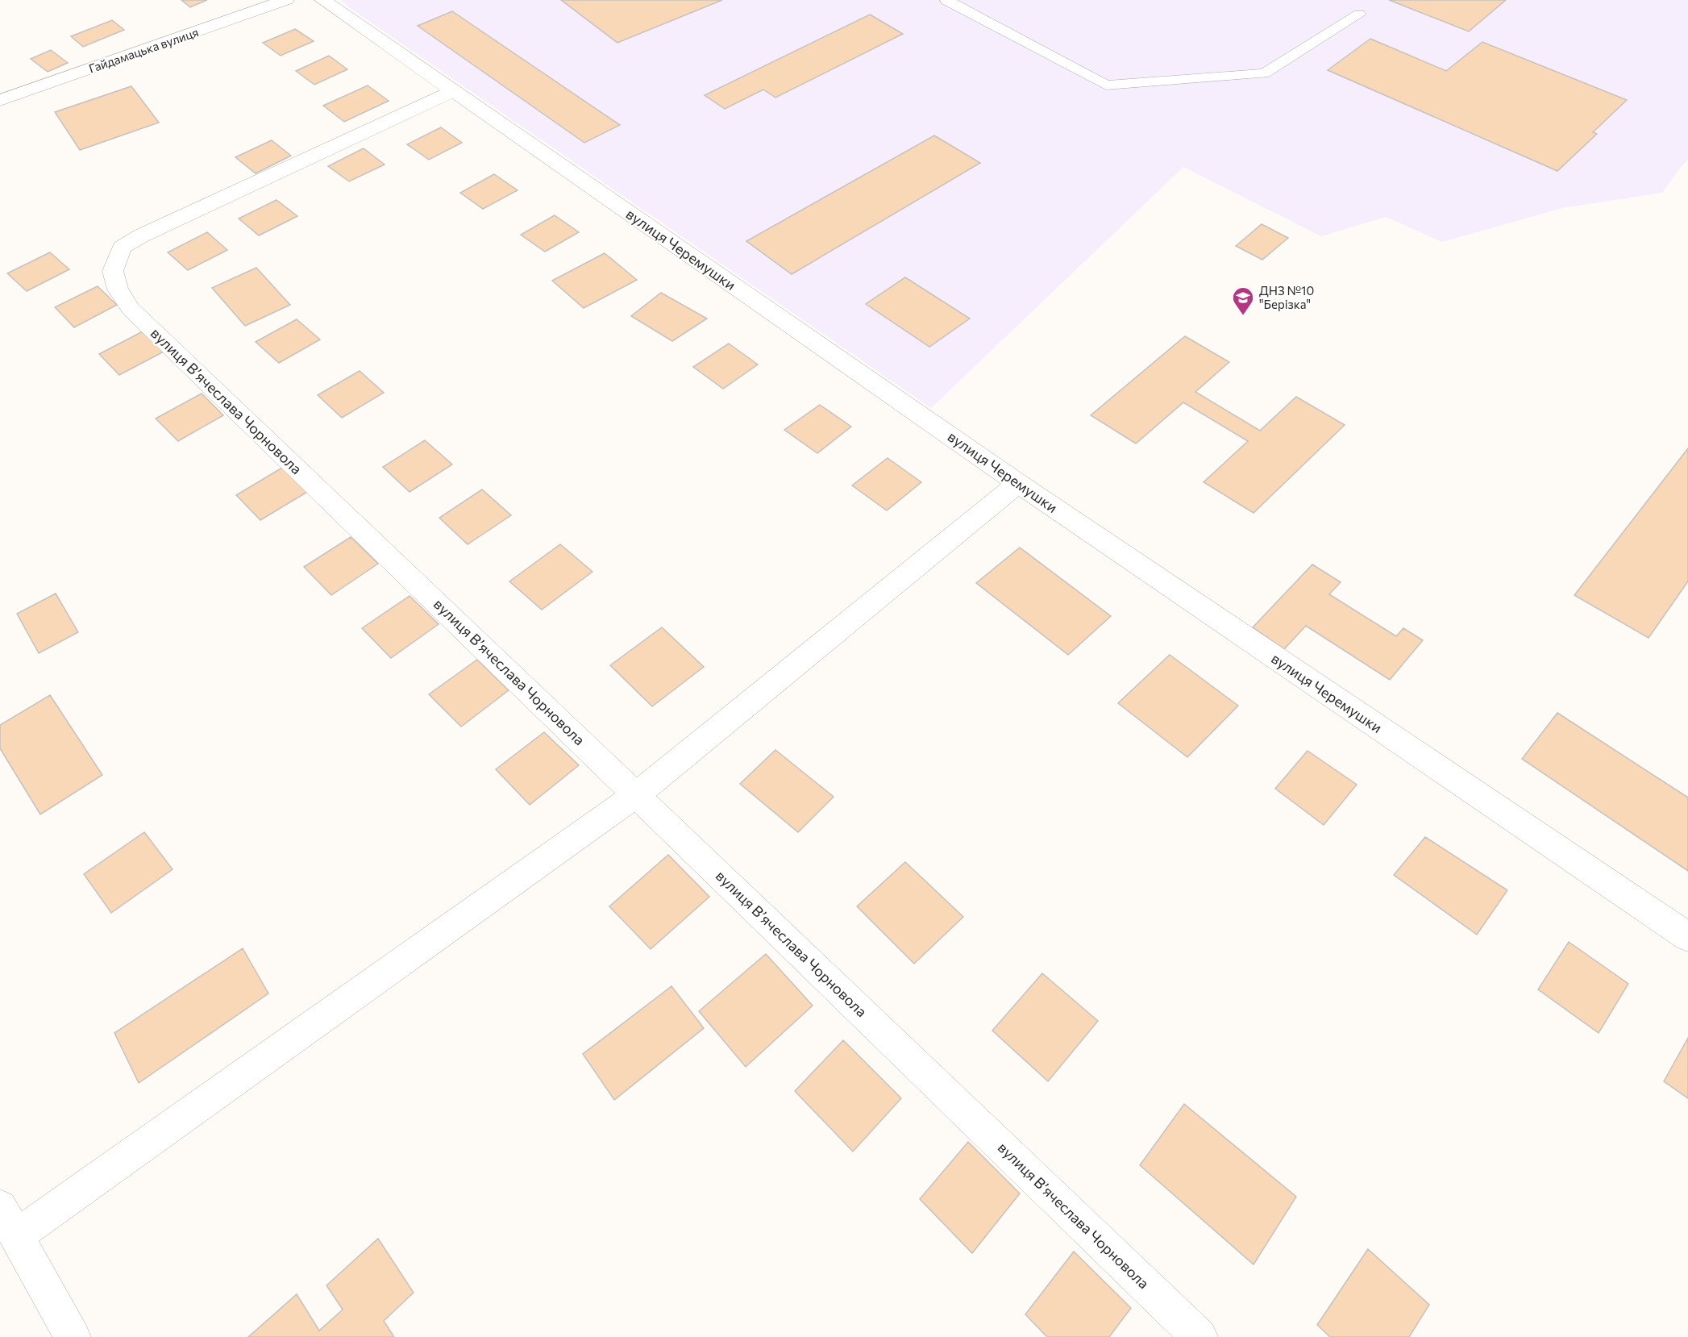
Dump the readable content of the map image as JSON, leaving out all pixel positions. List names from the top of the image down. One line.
{"streets":{"street":["Гайдамацька вулиця","вулиця Черемушки","вулиця Вʼячеслава Чорновола"]},"crossings":[["вулиця Черемушки","вулиця Вʼячеслава Чорновола"]],"places":{"school or university":["ДНЗ №10 \"Берізка\""]}}
